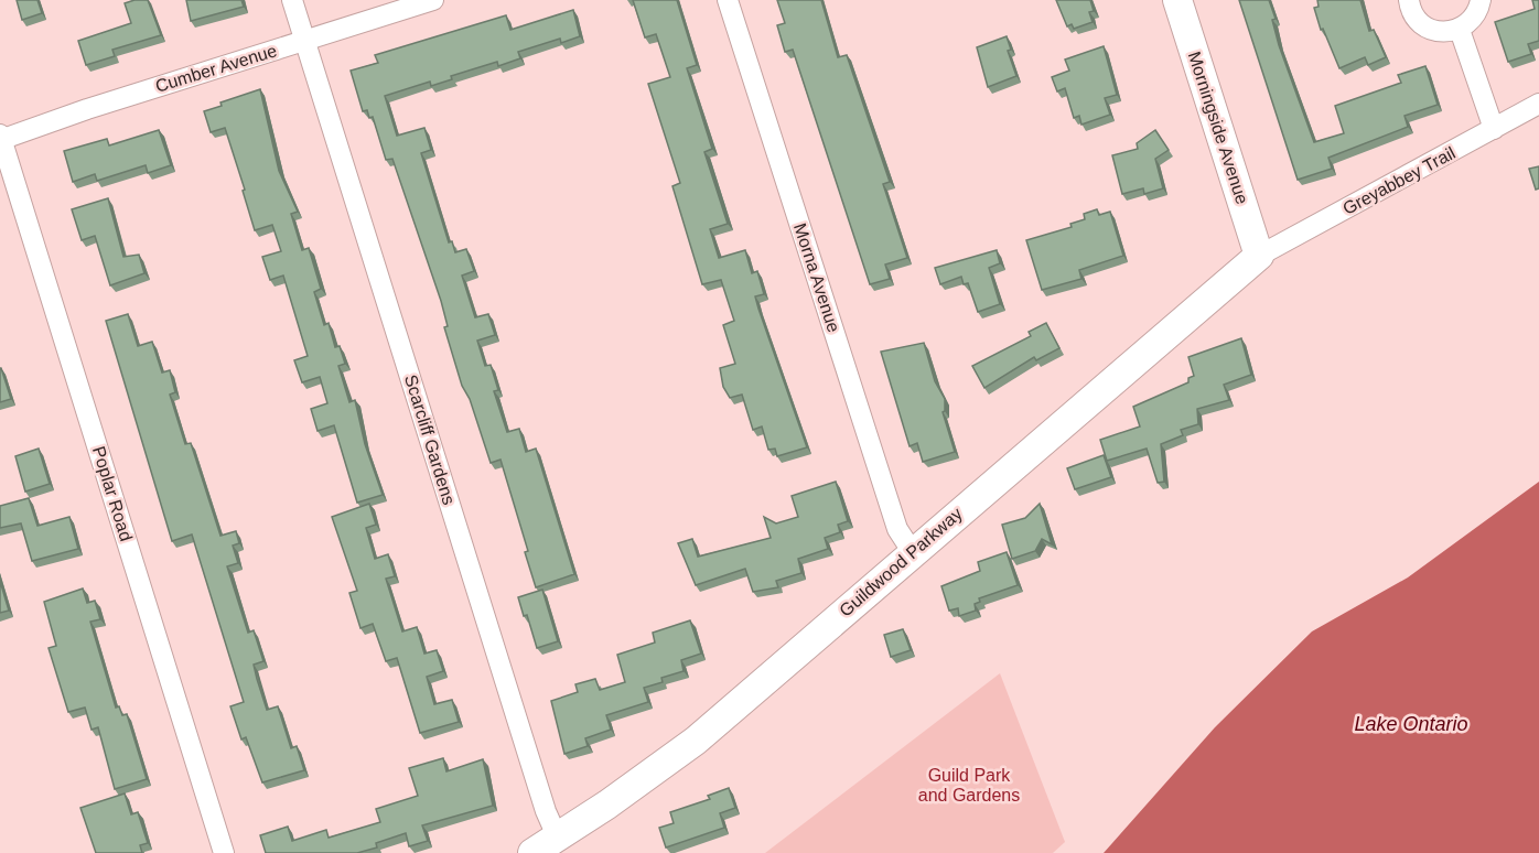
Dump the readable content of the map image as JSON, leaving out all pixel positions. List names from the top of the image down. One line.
{"streets":{"street":["Cumber Avenue","Morningside Avenue","Greyabbey Trail","Morna Avenue","Scarcliff Gardens","Poplar Road","Guildwood Parkway"]},"crossings":[["Cumber Avenue","Scarcliff Gardens"],["Cumber Avenue","Poplar Road"],["Morningside Avenue","Greyabbey Trail"],["Morningside Avenue","Guildwood Parkway"],["Greyabbey Trail","Guildwood Parkway"],["Morna Avenue","Guildwood Parkway"],["Scarcliff Gardens","Guildwood Parkway"]],"water":["Lake Ontario"],"parks":["Guild Park and Gardens"]}
